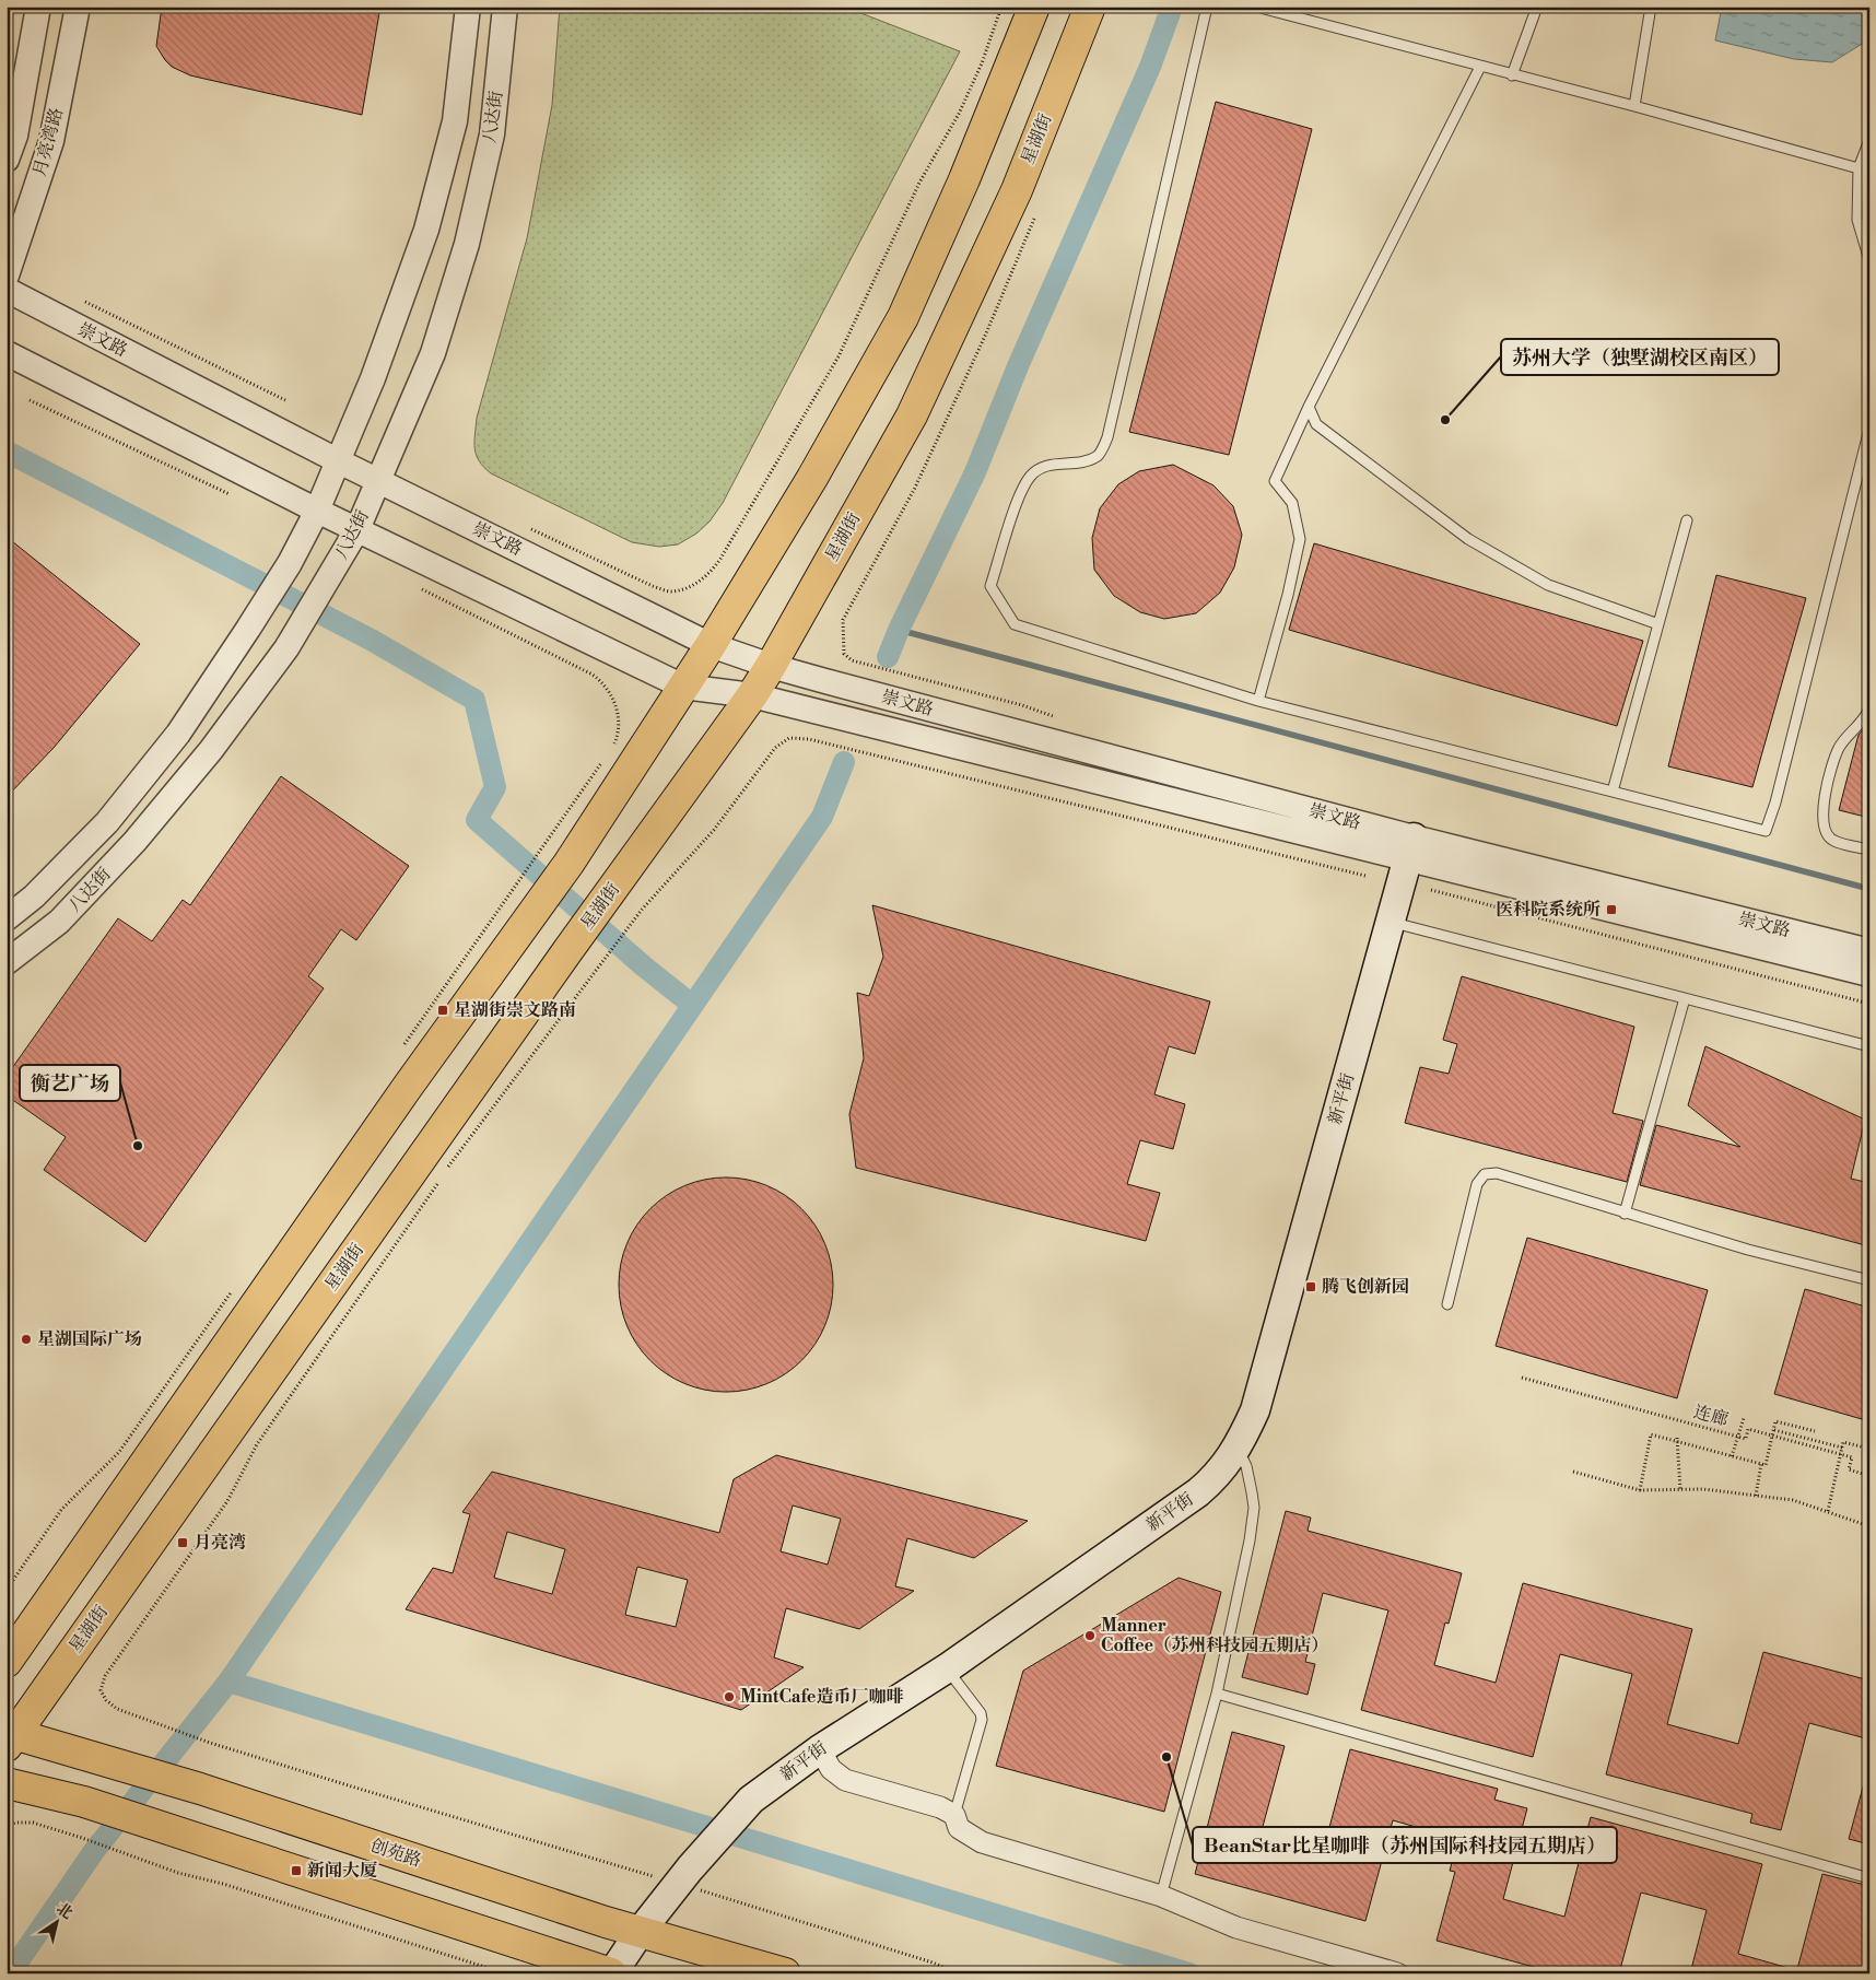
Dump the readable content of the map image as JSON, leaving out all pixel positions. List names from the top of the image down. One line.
{"streets":{"main road":["星湖街","新平街","创苑路"],"street":["八达街","月亮湾路","崇文路"],"path":["连廊"]},"crossings":[["八达街","崇文路"],["星湖街","崇文路"],["星湖街","创苑路"],["崇文路","新平街"],["新平街","创苑路"]],"places":{"other":["苏州大学（独墅湖校区南区）","衡艺广场","星湖国际广场","Manner Coffee（苏州科技园五期店）","MintCafe造币厂咖啡","BeanStar比星咖啡（苏州国际科技园五期店）"],"transit":["医科院系统所","星湖街崇文路南","腾飞创新园","月亮湾","新闻大厦"]},"north":"top right"}
